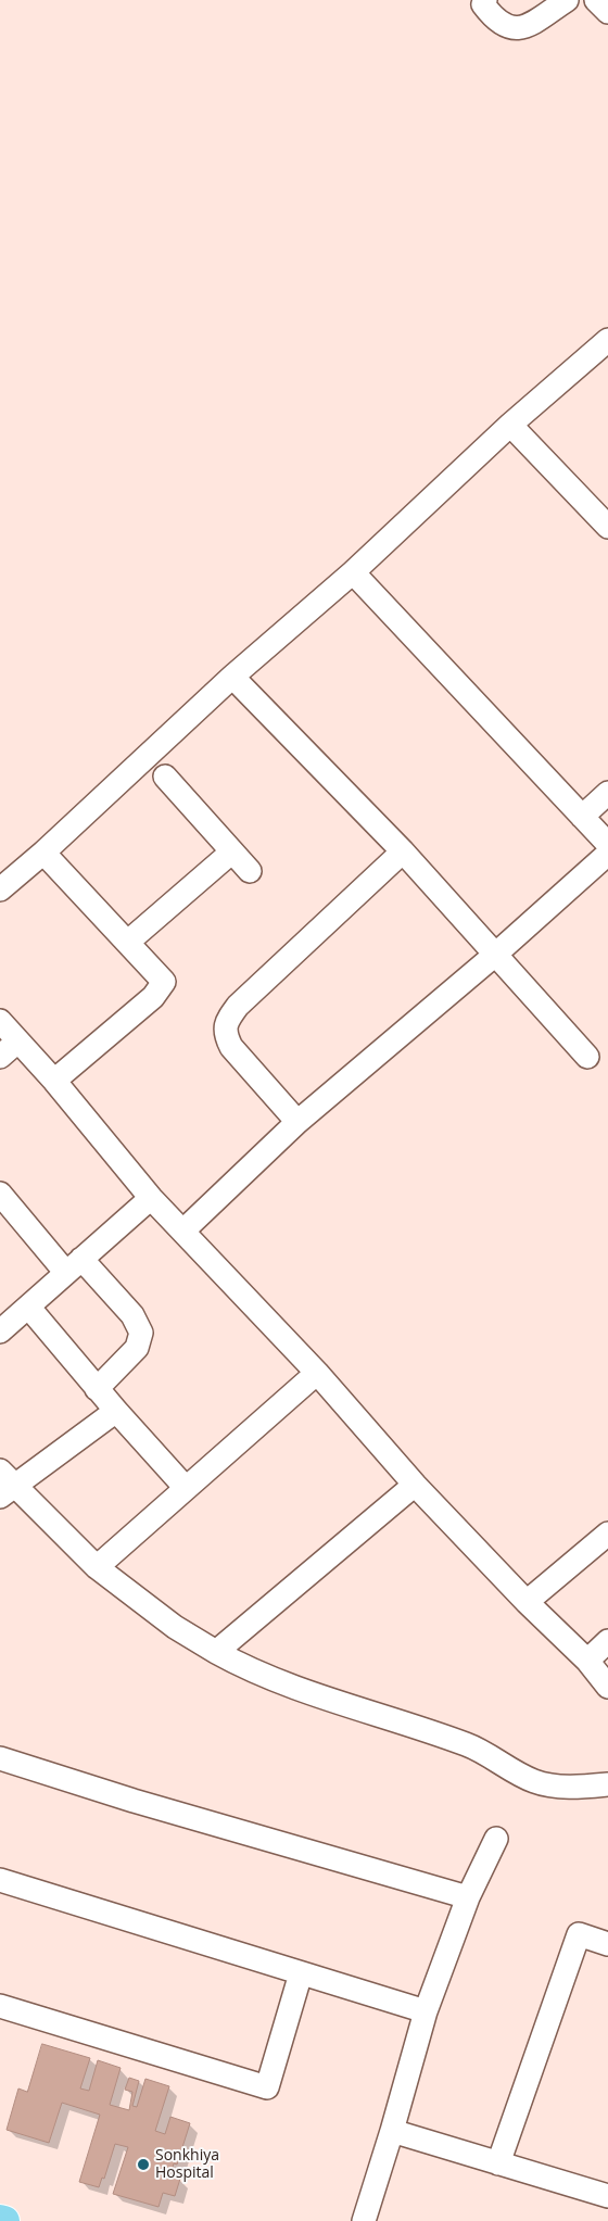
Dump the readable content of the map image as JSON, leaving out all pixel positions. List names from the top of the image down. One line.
{"places":["Sonkhiya Hospital"]}
